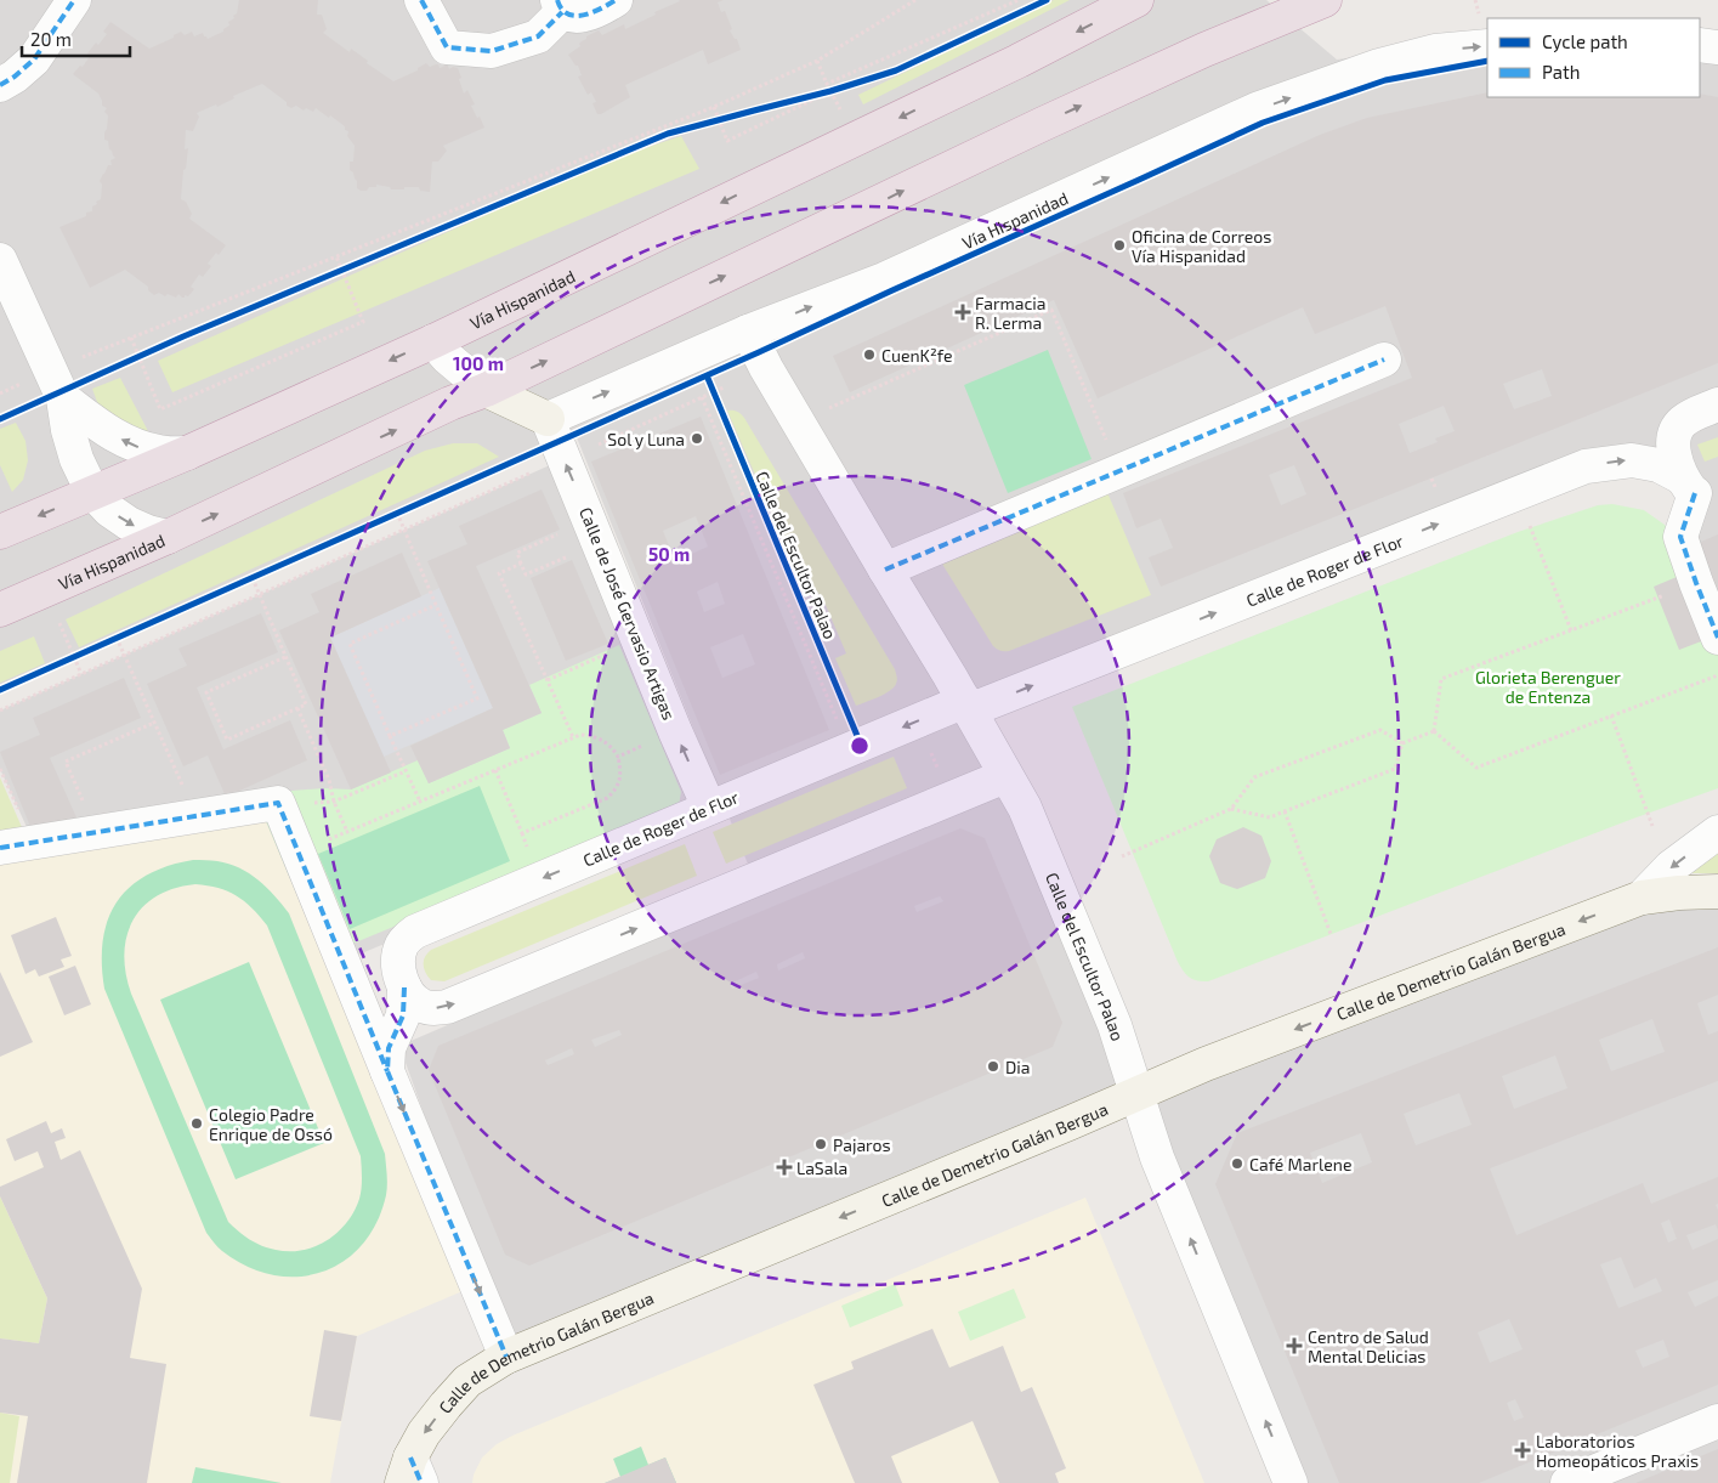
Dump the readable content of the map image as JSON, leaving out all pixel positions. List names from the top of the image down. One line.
{"streets":{"highway":["Vía Hispanidad"],"street":["Calle del Escultor Palao","Calle de Roger de Flor","Calle de José Gervasio Artigas","Calle de Demetrio Galán Bergua"]},"crossings":[["Vía Hispanidad","Calle del Escultor Palao"],["Vía Hispanidad","Calle de José Gervasio Artigas"],["Calle del Escultor Palao","Calle de Roger de Flor"],["Calle del Escultor Palao","Calle de Demetrio Galán Bergua"],["Calle de Roger de Flor","Calle de José Gervasio Artigas"]],"one_way":["Calle de José Gervasio Artigas","Calle de Demetrio Galán Bergua"],"parks":["Glorieta Berenguer de Entenza"],"places":{"other":["Oficina de Correos Vía Hispanidad","CuenK²fe","Sol y Luna","Dia","Colegio Padre Enrique de Ossó","Pajaros","Café Marlene"],"health":["Farmacia R. Lerma","LaSala","Centro de Salud Mental Delicias","Laboratorios Homeopáticos Praxis"]},"legend":["Cycle path","Path"],"scale_bar":"20 m","rings":["100 m","50 m"]}
